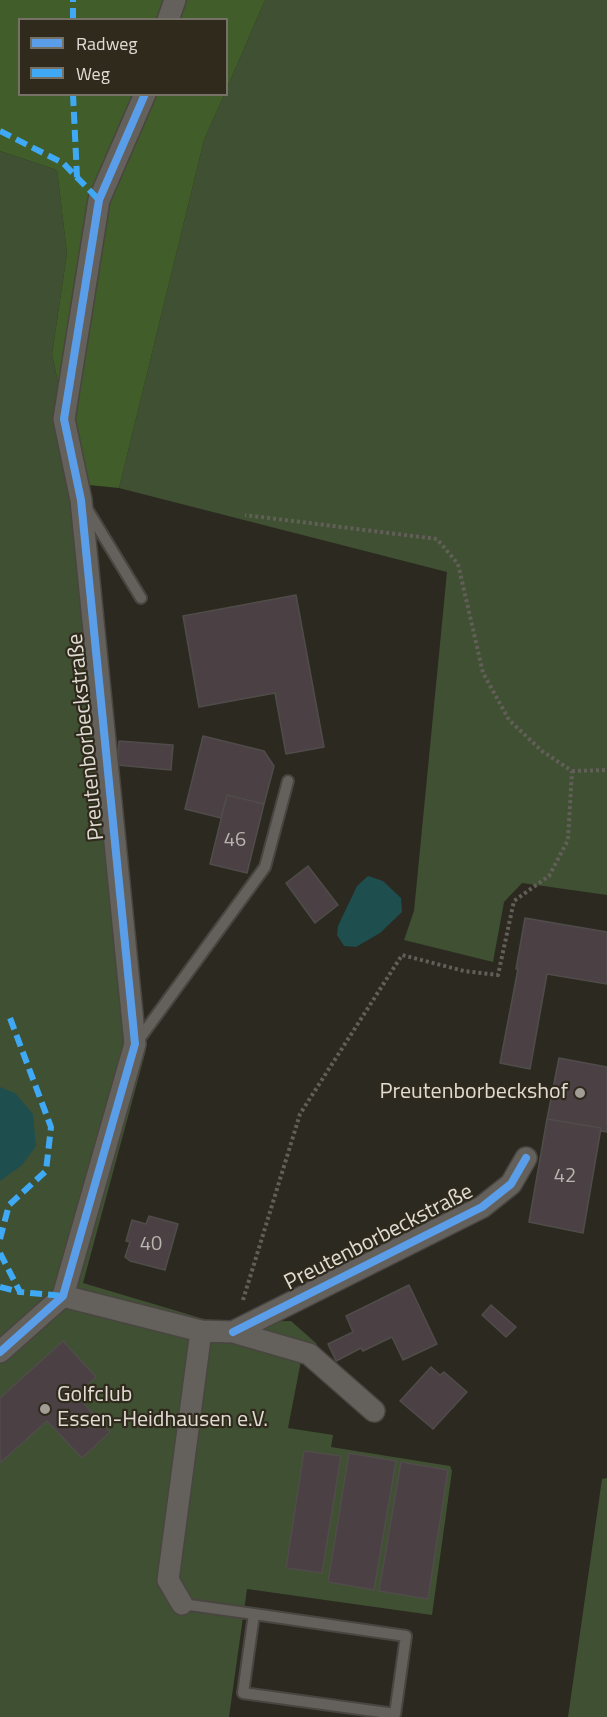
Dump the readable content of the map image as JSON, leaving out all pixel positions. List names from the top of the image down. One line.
{"streets":{"street":["Preutenborbeckstraße"]},"places":["Preutenborbeckshof","Golfclub Essen-Heidhausen e.V."],"house_numbers":["46","42","40"],"legend":["Radweg","Weg"]}
